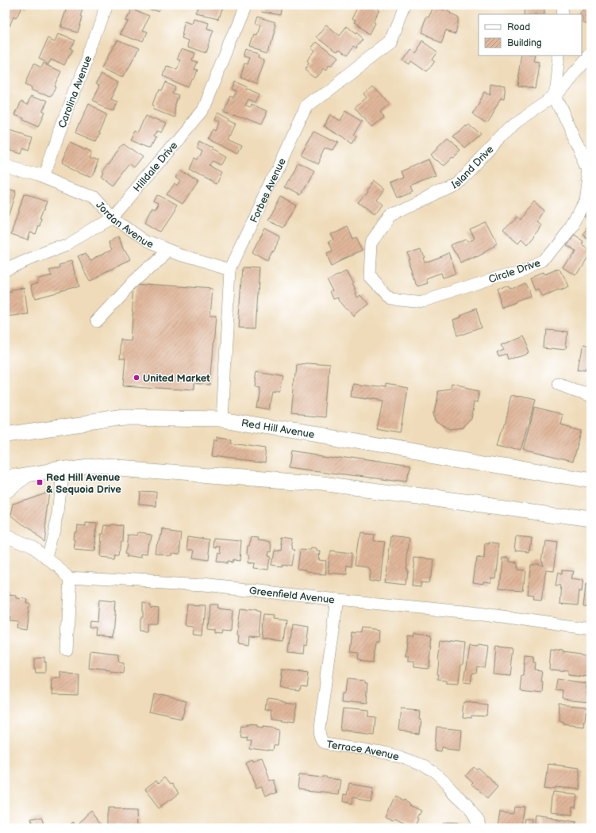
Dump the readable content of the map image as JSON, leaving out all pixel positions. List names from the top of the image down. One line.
{"streets":{"main road":["Red Hill Avenue"],"street":["Carolina Avenue","Island Drive","Hilldale Drive","Forbes Avenue","Jordan Avenue","Circle Drive","Greenfield Avenue","Terrace Avenue"]},"crossings":[["Carolina Avenue","Jordan Avenue"],["Island Drive","Circle Drive"],["Hilldale Drive","Jordan Avenue"],["Forbes Avenue","Jordan Avenue"],["Forbes Avenue","Red Hill Avenue"],["Greenfield Avenue","Terrace Avenue"]],"places":{"other":["United Market"],"transit":["Red Hill Avenue & Sequoia Drive"]},"legend":["Road","Building"]}
